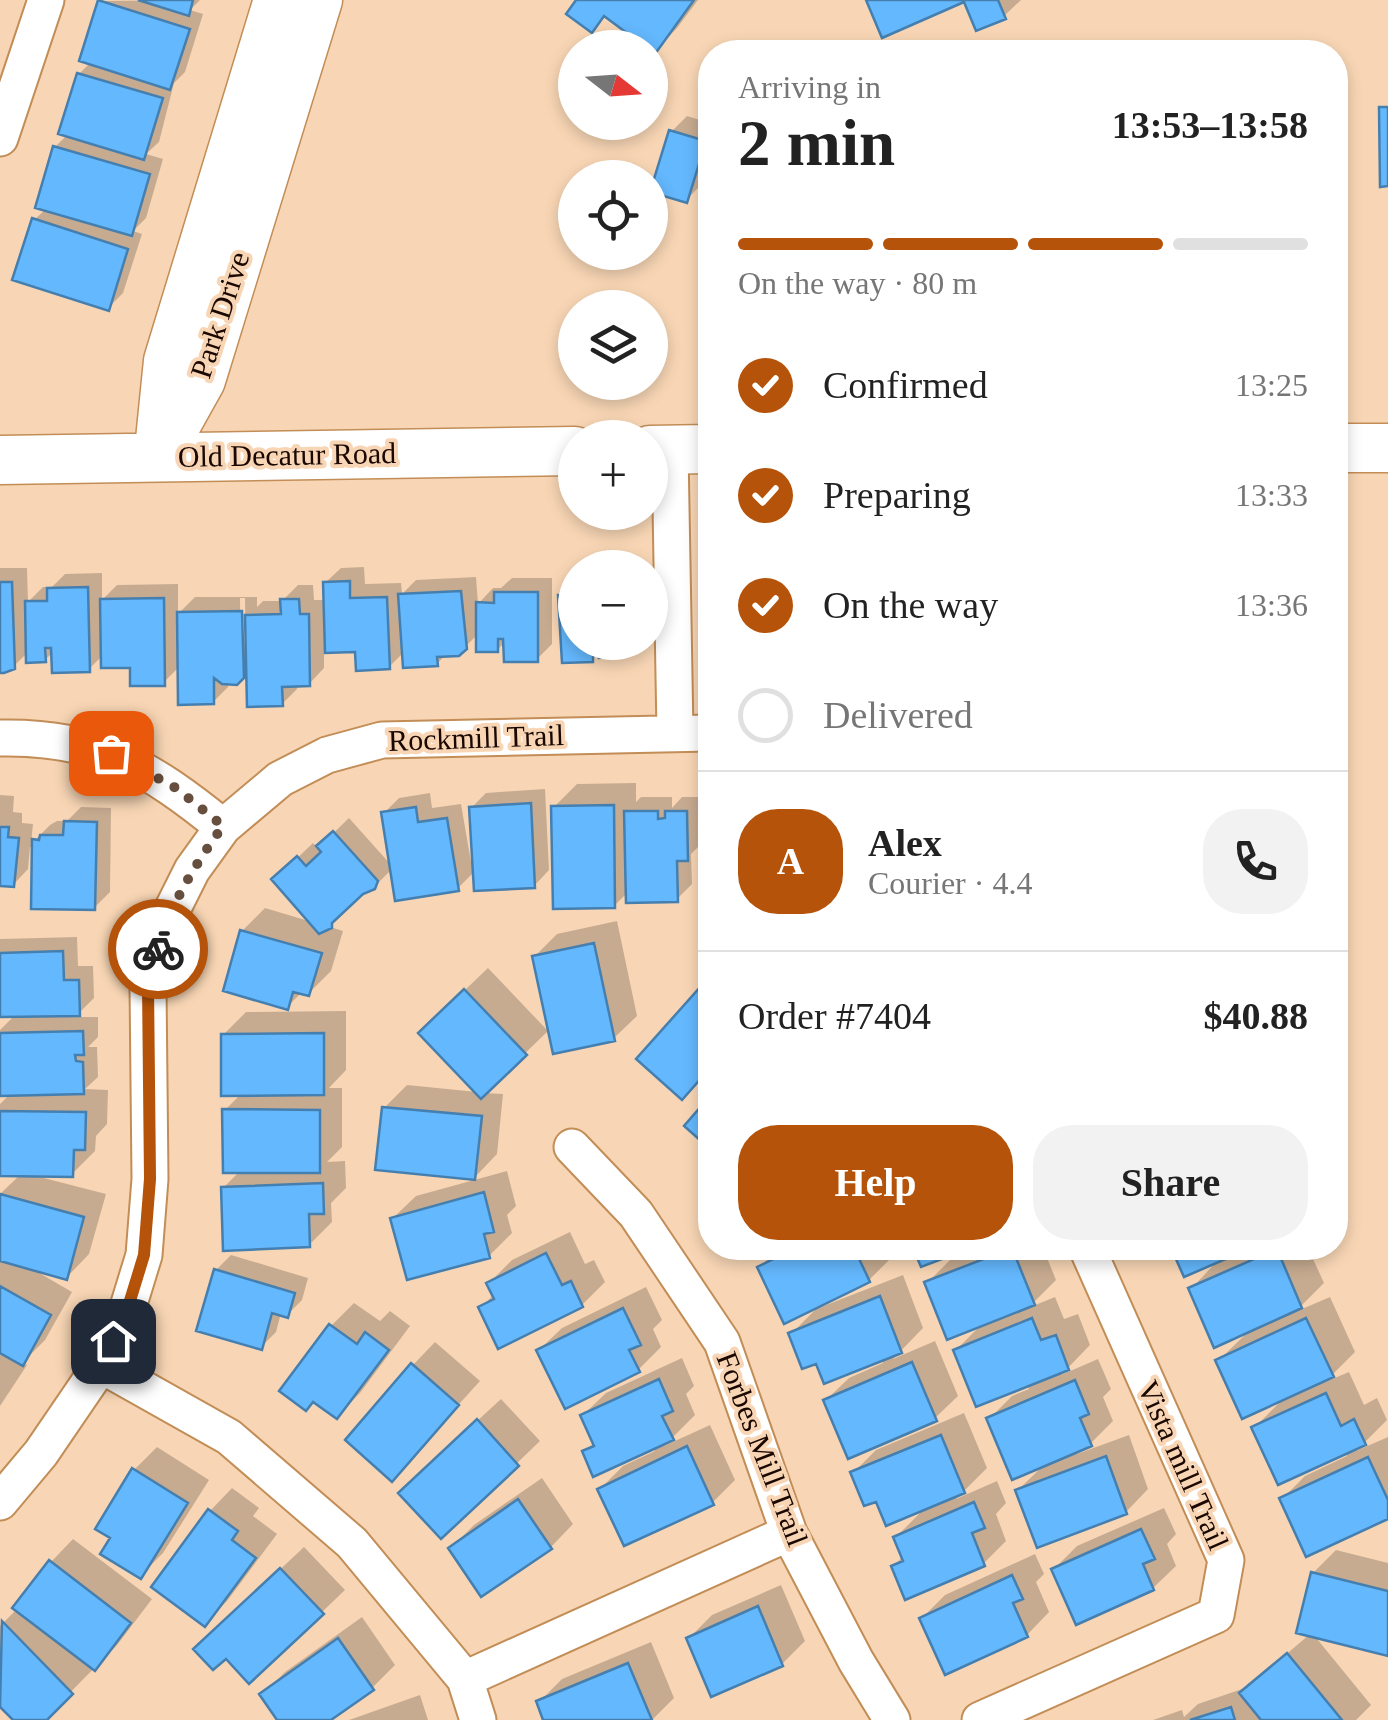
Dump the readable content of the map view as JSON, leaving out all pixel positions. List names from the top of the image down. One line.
{"streets":{"street":["Park Drive","Old Decatur Road","Rockmill Trail","Forbes Mill Trail","Vista mill Trail"]},"crossings":[["Park Drive","Old Decatur Road"]],"north":"right","page":{"map_buttons":["+","−"],"heading":["2 min","Arriving in","13:53–13:58"],"panel":["Alex","Courier · 4.4","Order #7404","$40.88"],"bar":"On the way · 80 m","list":[["Confirmed","13:25"],["Preparing","13:33"],["On the way","13:36"],"Delivered"],"round":"A","buttons":["Help","Share"]}}
